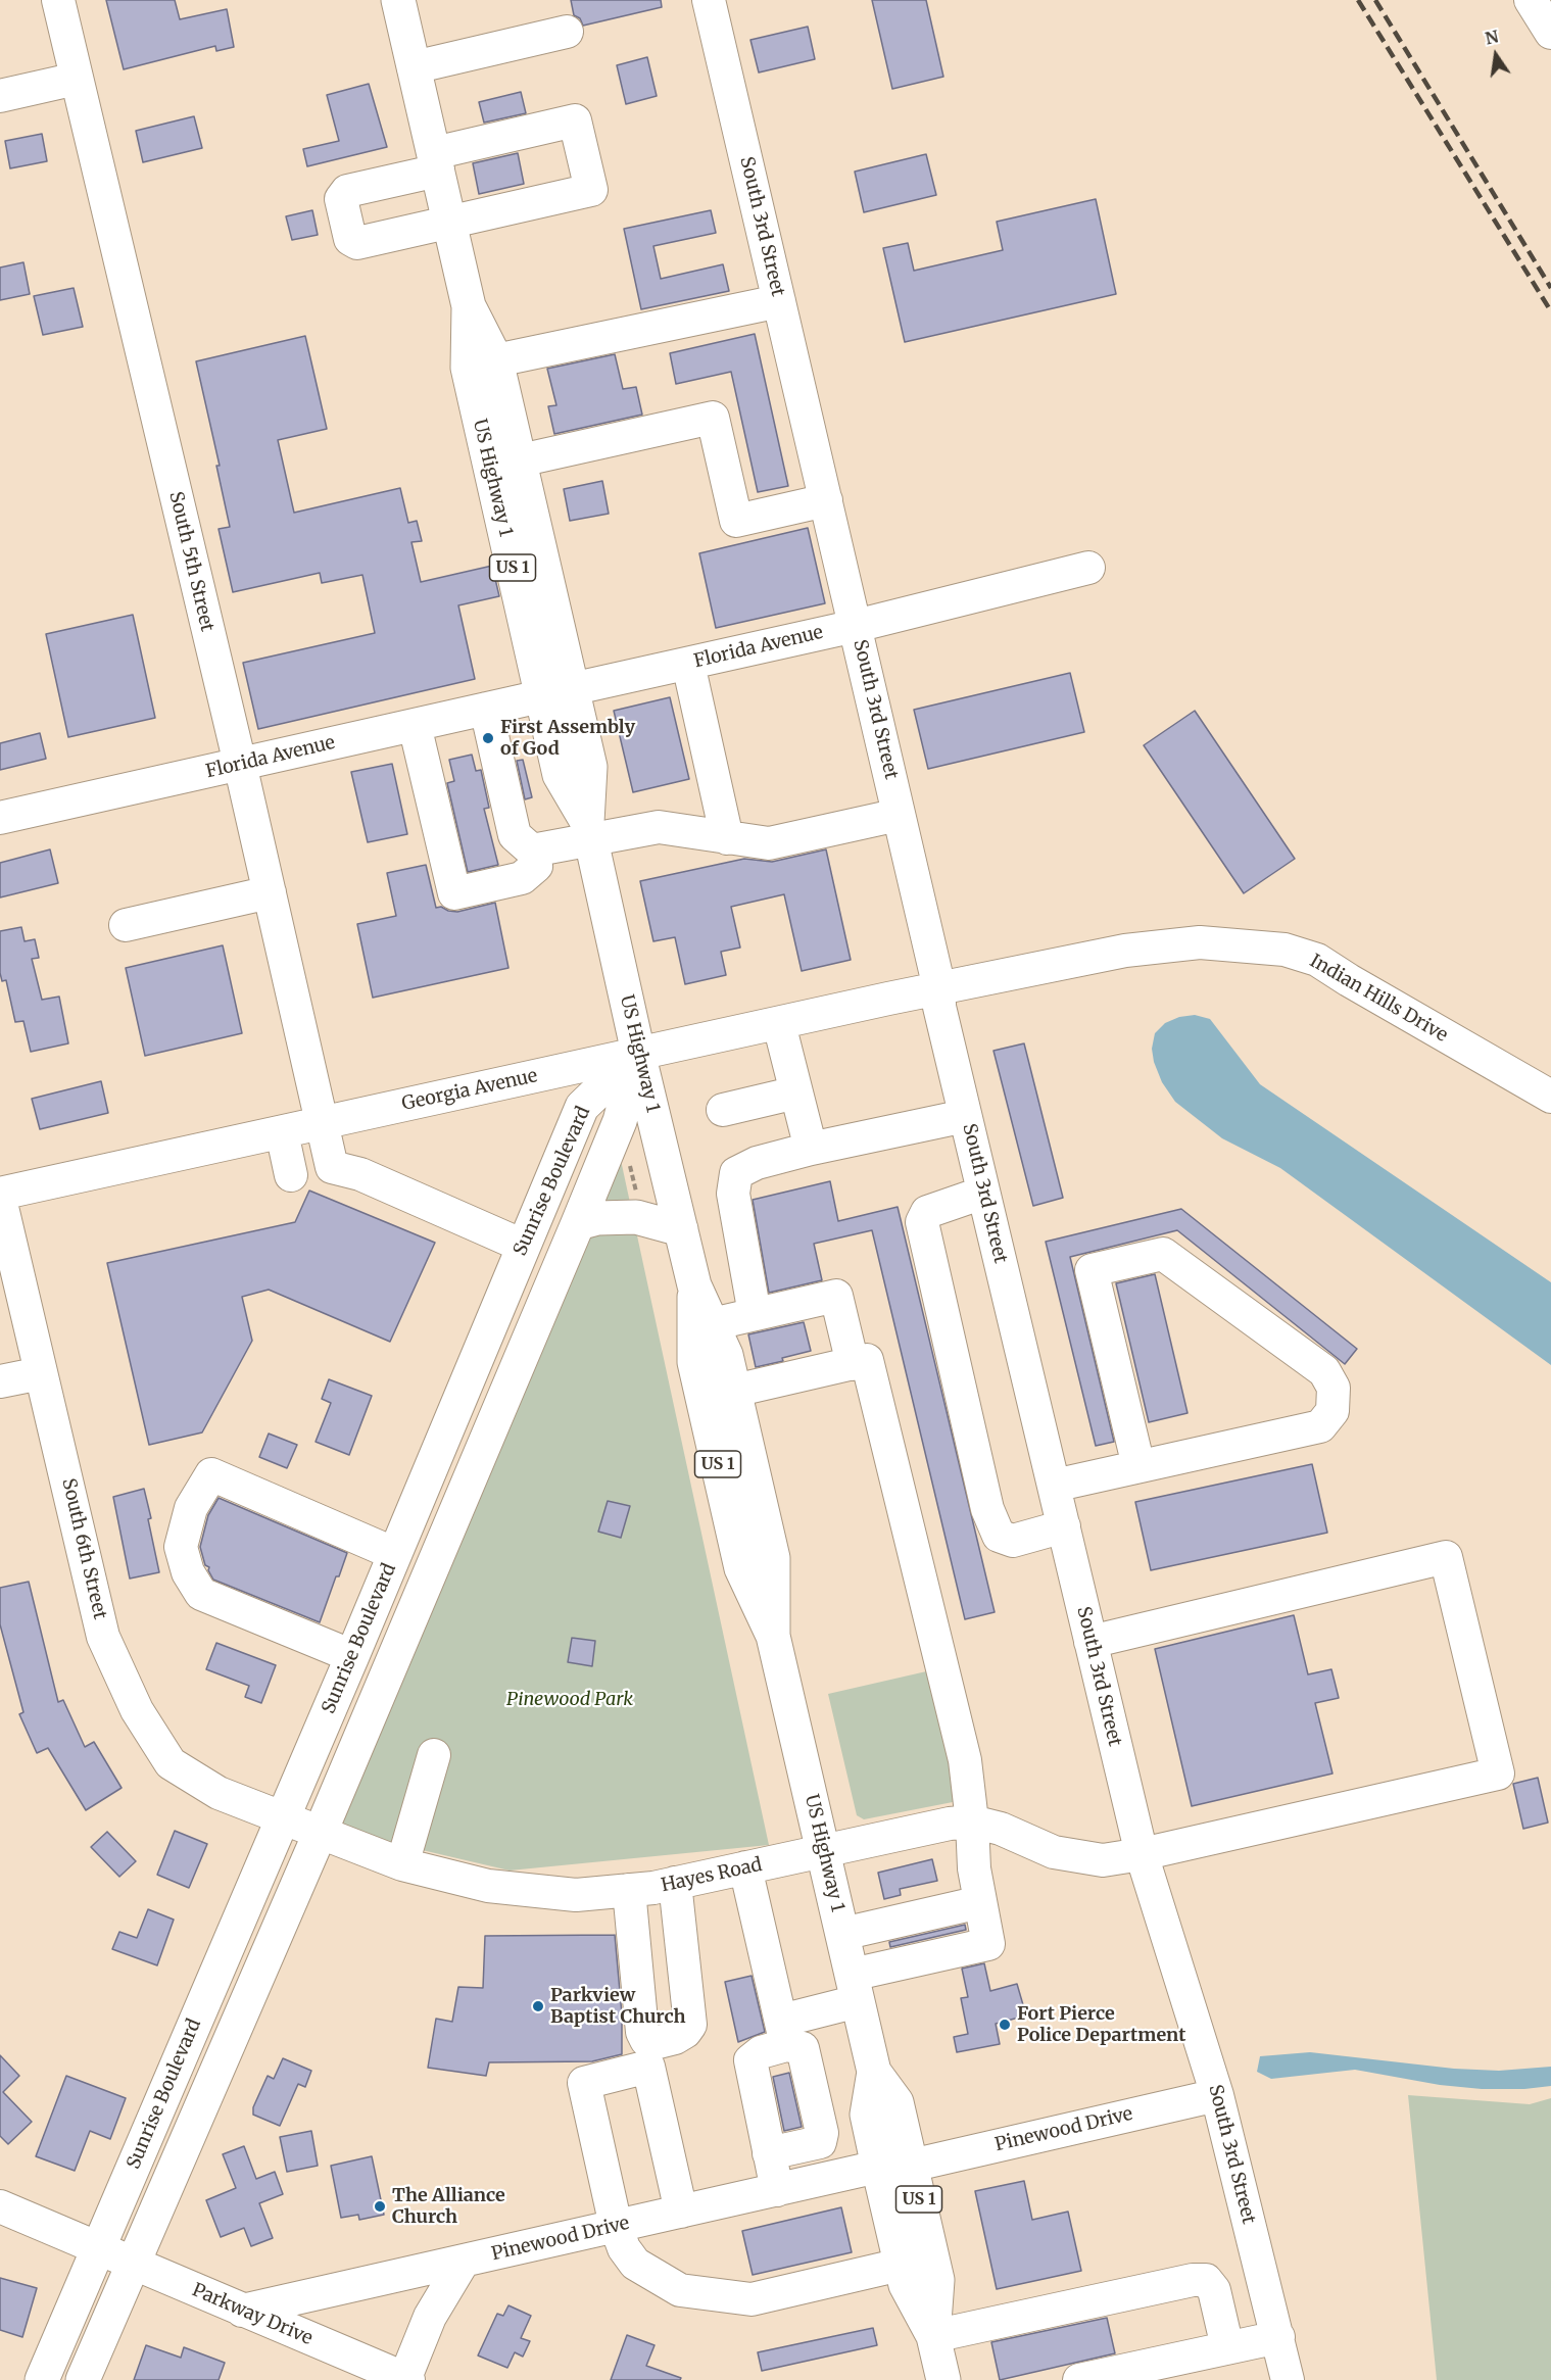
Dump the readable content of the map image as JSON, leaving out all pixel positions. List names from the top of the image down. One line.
{"streets":{"main road":["US Highway 1","US 1","Sunrise Boulevard"],"street":["South 3rd Street","South 5th Street","Florida Avenue","Indian Hills Drive","Georgia Avenue","South 6th Street","Hayes Road","Pinewood Drive","Parkway Drive"]},"crossings":[["South 3rd Street","Florida Avenue"],["South 3rd Street","Indian Hills Drive"],["South 3rd Street","Georgia Avenue"],["South 3rd Street","Hayes Road"],["South 3rd Street","Pinewood Drive"],["US Highway 1","Florida Avenue"],["US Highway 1","Georgia Avenue"],["US Highway 1","Sunrise Boulevard"],["US Highway 1","Hayes Road"],["US Highway 1","Pinewood Drive"],["South 5th Street","Florida Avenue"],["South 5th Street","Georgia Avenue"],["South 5th Street","Sunrise Boulevard"],["Indian Hills Drive","Georgia Avenue"],["Georgia Avenue","Sunrise Boulevard"],["Sunrise Boulevard","South 6th Street"],["Sunrise Boulevard","Hayes Road"],["Sunrise Boulevard","Parkway Drive"],["South 6th Street","Hayes Road"],["Pinewood Drive","Parkway Drive"]],"parks":["Pinewood Park"],"places":["First Assembly of God","Parkview Baptist Church","Fort Pierce Police Department","The Alliance Church"],"north":"top"}
